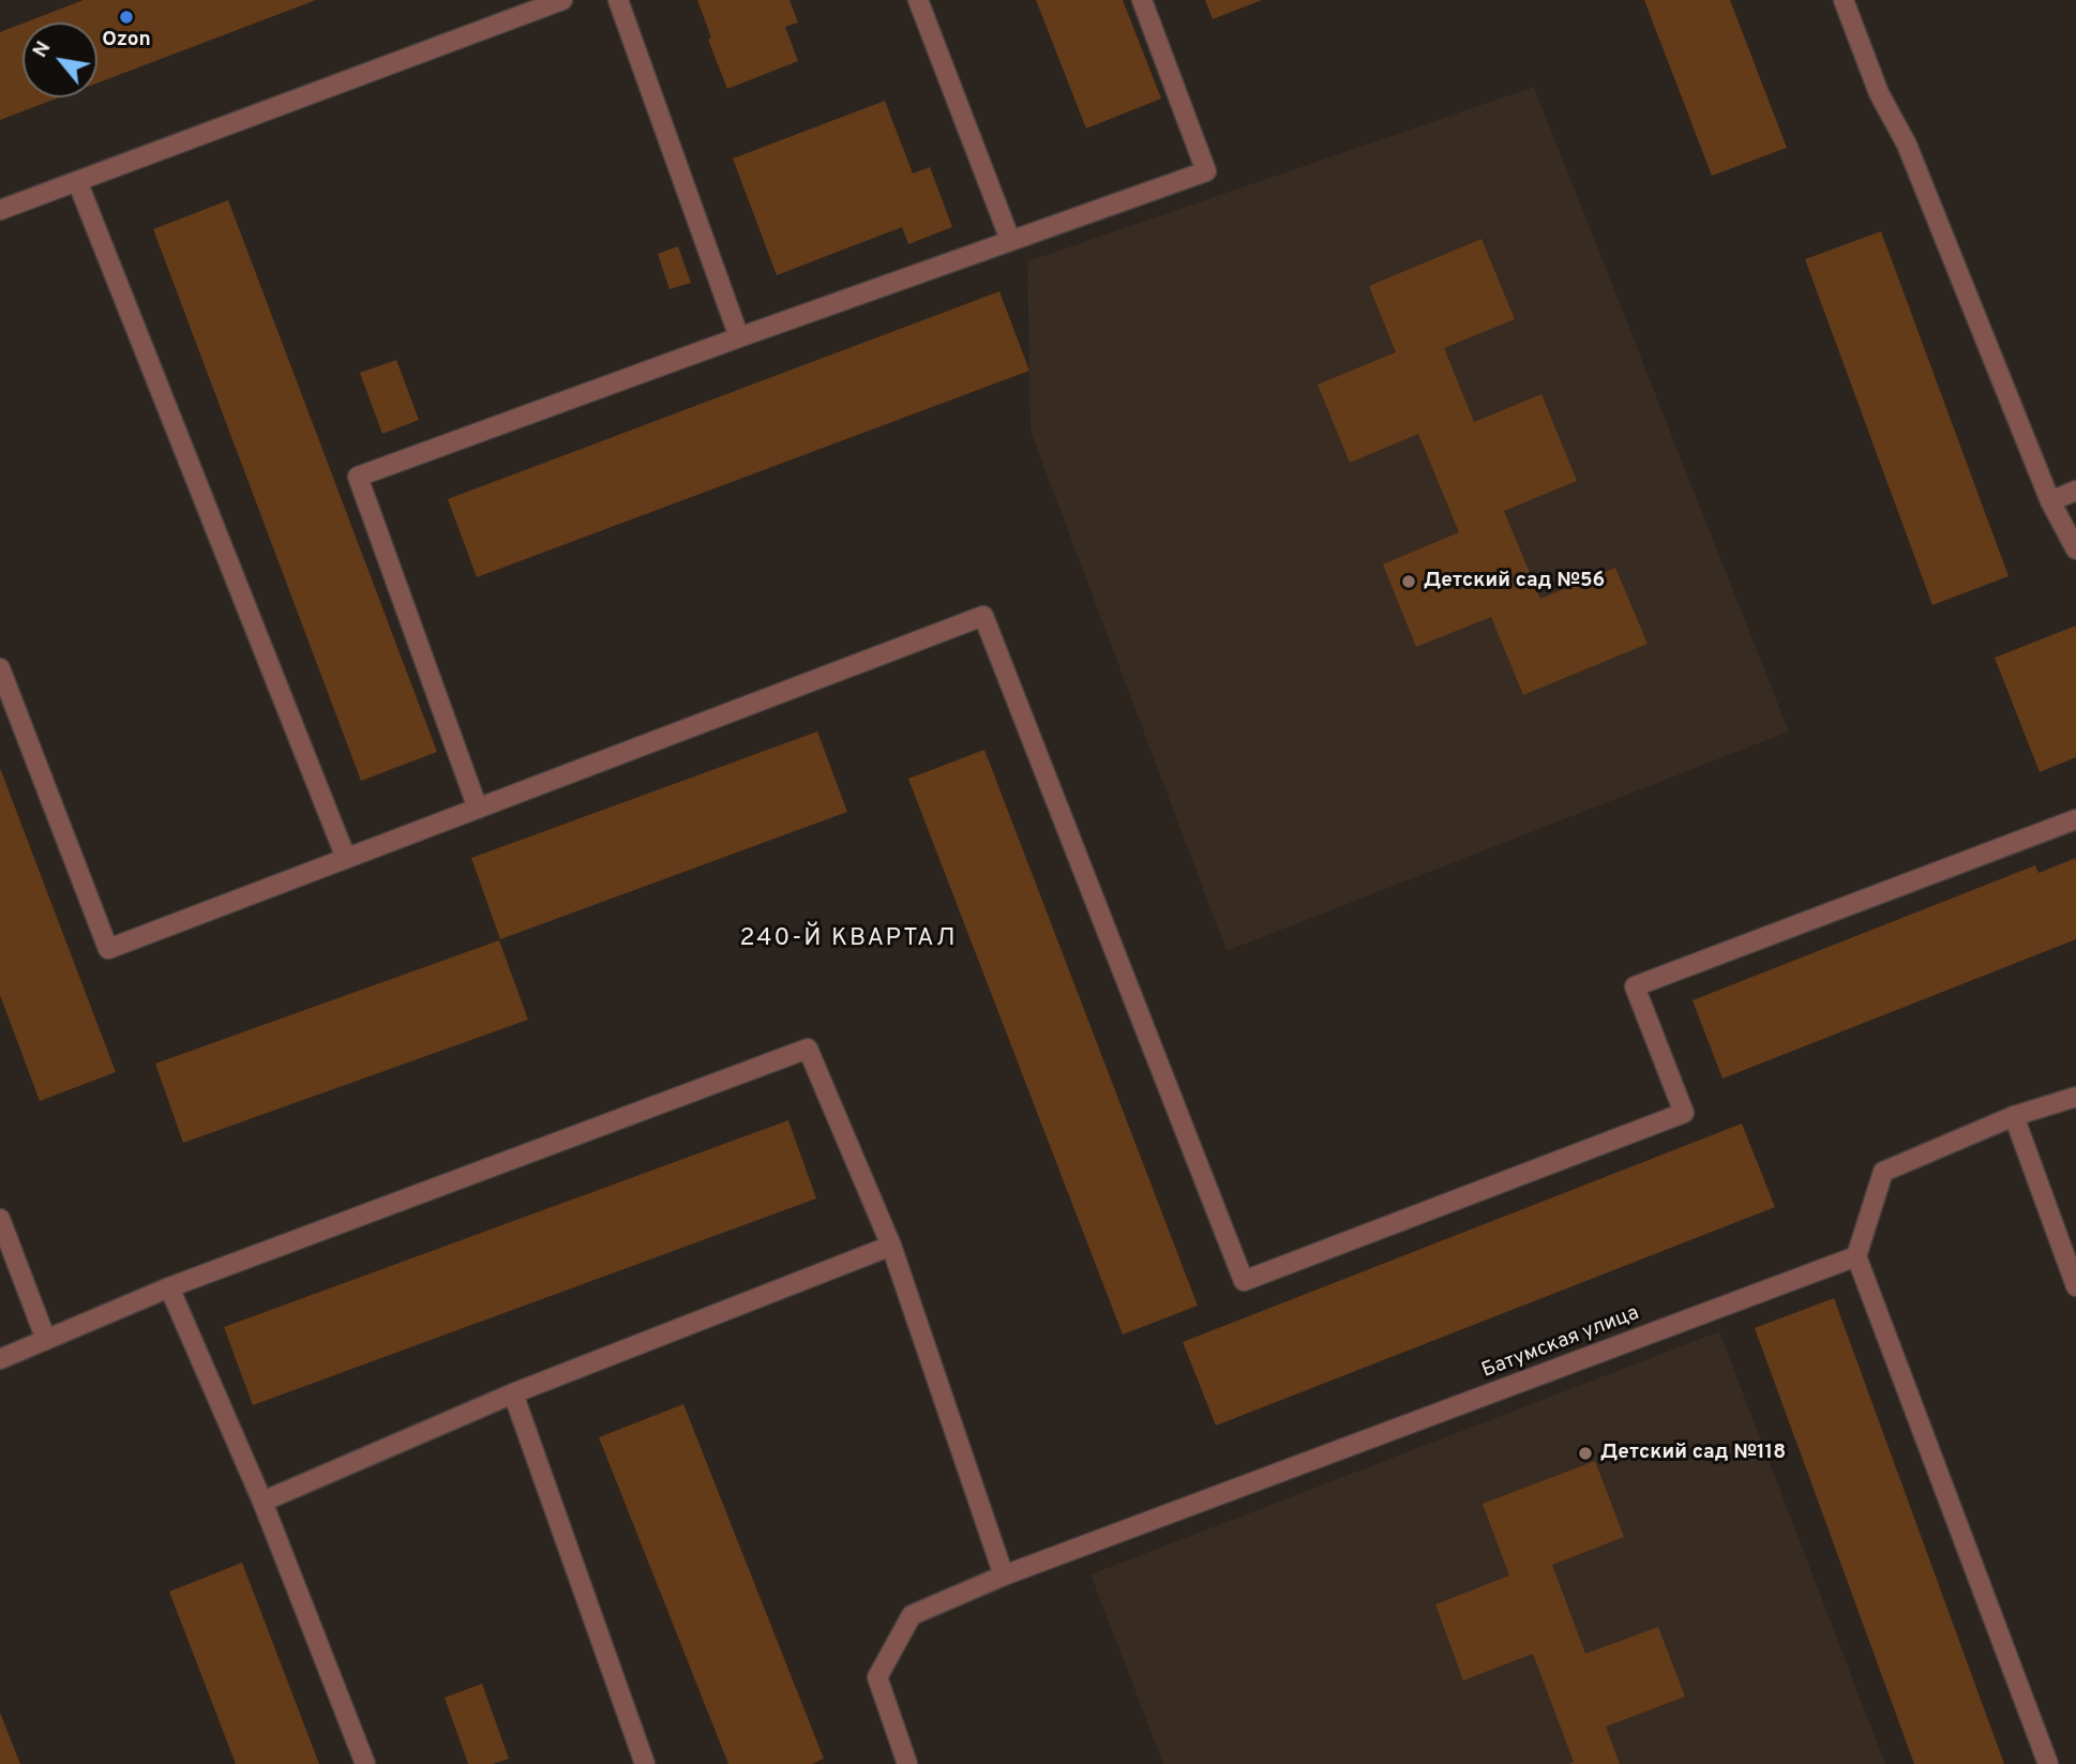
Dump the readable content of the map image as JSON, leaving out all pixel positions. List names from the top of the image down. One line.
{"streets":{"street":["Батумская улица"]},"districts":["240-Й КВАРТАЛ"],"places":["Ozon","Детский сад №56","Детский сад №118"],"north":"top left"}
